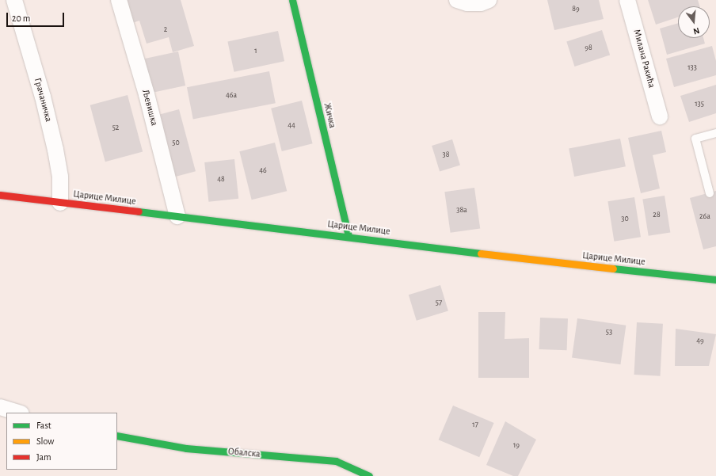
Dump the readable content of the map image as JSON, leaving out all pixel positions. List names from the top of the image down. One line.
{"streets":{"main road":["Жичка","Царице Милице","Обалска"],"street":["Милана Ракића","Грачаничка","Љевишка"]},"crossings":[["Грачаничка","Царице Милице"],["Љевишка","Царице Милице"],["Жичка","Царице Милице"]],"house_numbers":["89","2","98","1","133","46a","135","44","52","50","38","46","48","38a","28","26a","30","57","53","49","17","19"],"legend":["Fast","Slow","Jam"],"scale_bar":"20 m","north":"bottom"}
